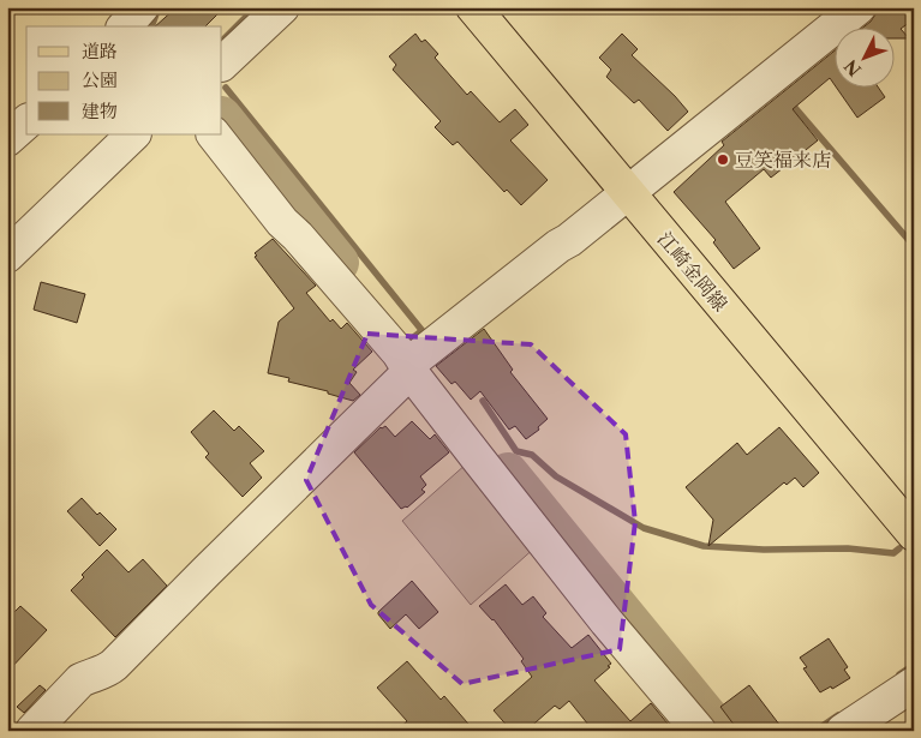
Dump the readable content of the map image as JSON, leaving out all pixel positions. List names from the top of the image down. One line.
{"streets":{"main road":["江崎金岡線"]},"places":["豆笑福来店"],"legend":["道路","公園","建物"],"north":"bottom left"}
